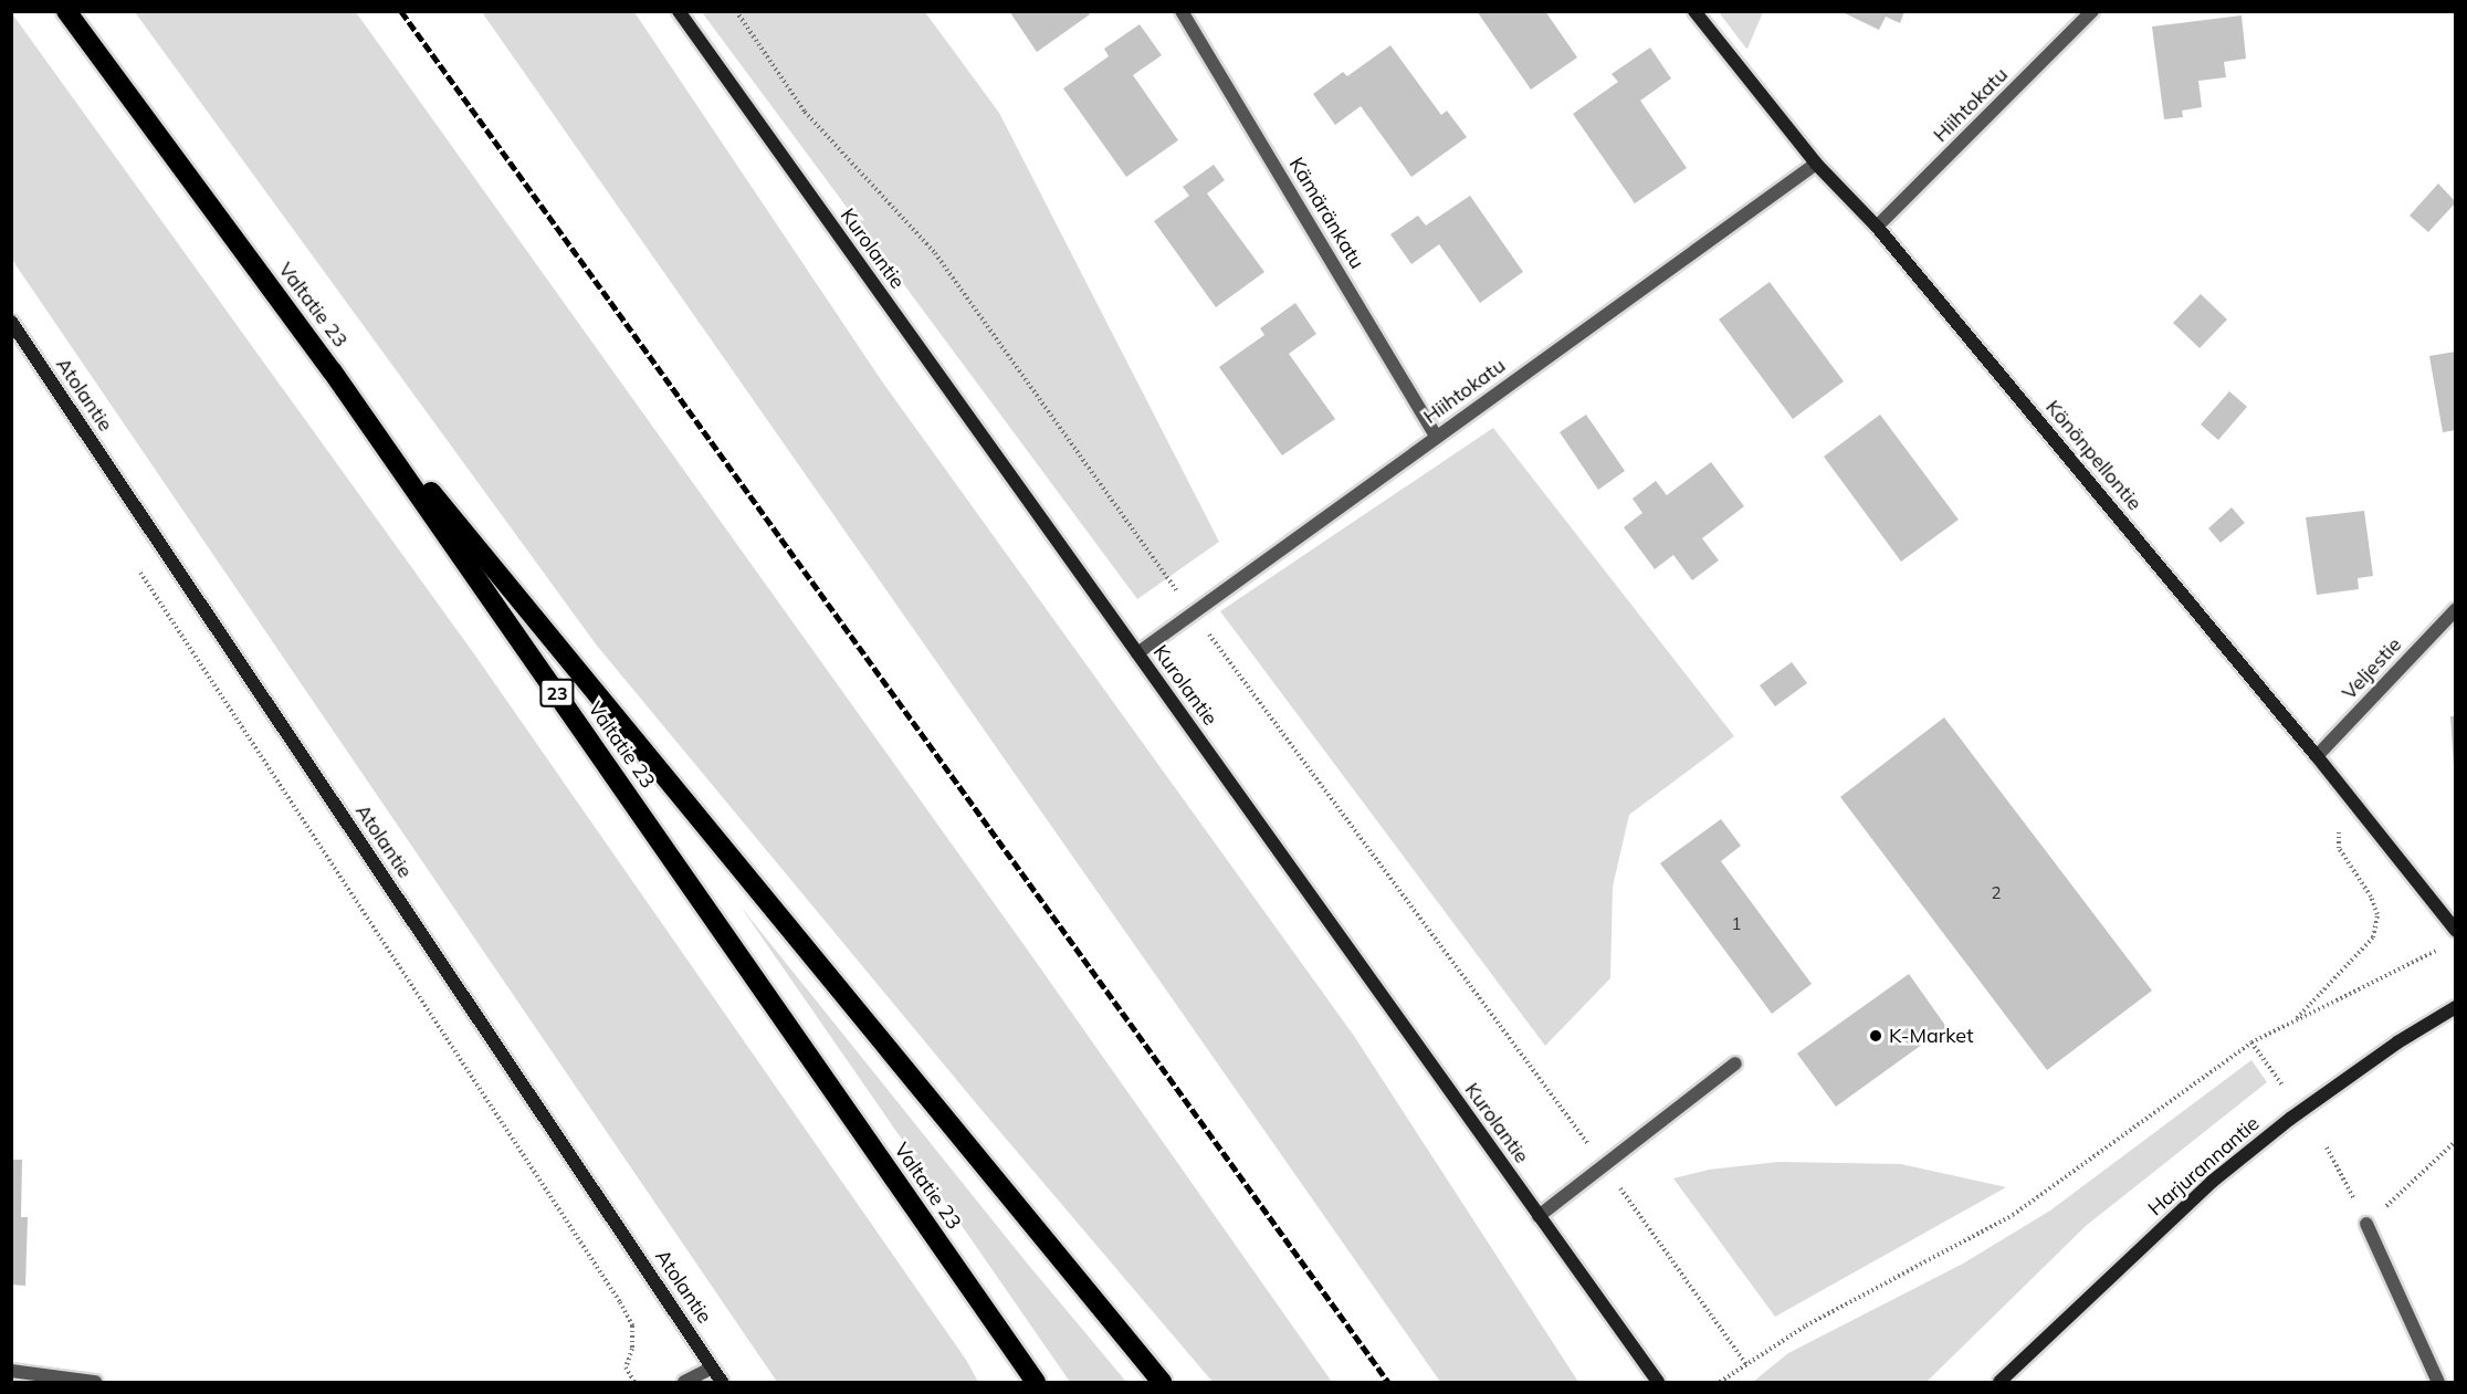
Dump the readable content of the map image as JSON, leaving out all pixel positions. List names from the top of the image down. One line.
{"streets":{"highway":["Valtatie 23","23"],"street":["Hiihtokatu","Kämäränkatu","Kurolantie","Atolantie","Könönpellontie","Veljestie","Harjurannantie"]},"crossings":[["Hiihtokatu","Kämäränkatu"],["Hiihtokatu","Kurolantie"],["Hiihtokatu","Könönpellontie"],["Könönpellontie","Veljestie"]],"places":["K-Market"],"house_numbers":["2","1"]}
